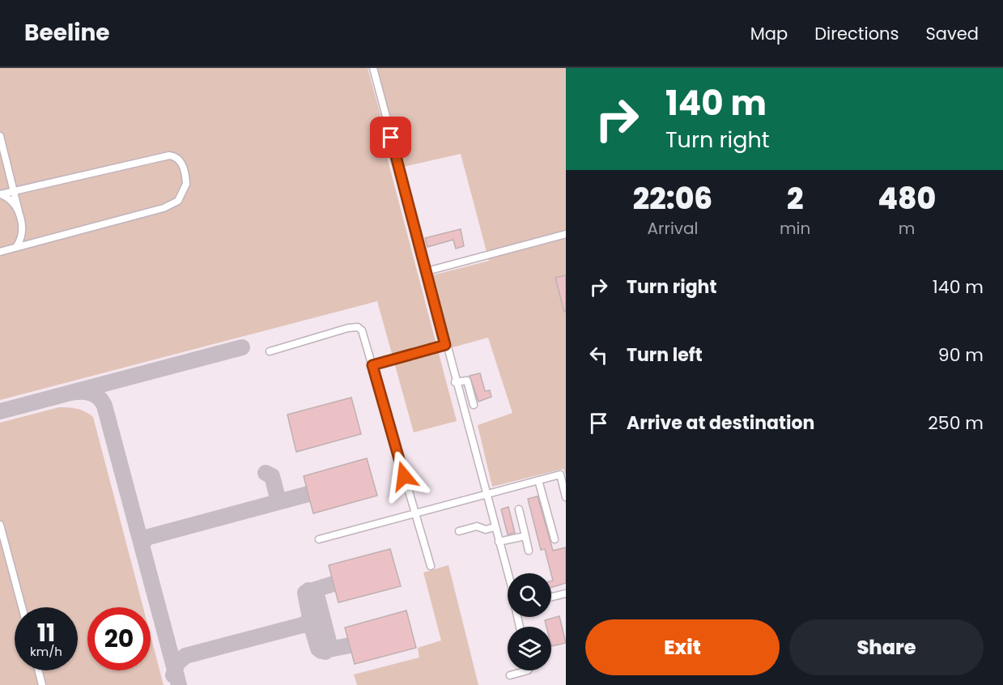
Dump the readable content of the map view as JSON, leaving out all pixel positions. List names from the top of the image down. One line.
{"page":{"header":"Beeline","nav":["Map","Directions","Saved"],"turn":["140 m","Turn right"],"eta":["22:06","Arrival","2","min","480","m"],"list":[{"name":"Turn right","value":"140 m"},{"name":"Turn left","value":"90 m"},{"name":"Arrive at destination","value":"250 m"}],"speed":"11 km/h","limit":"20","buttons":["Exit","Share"]}}
